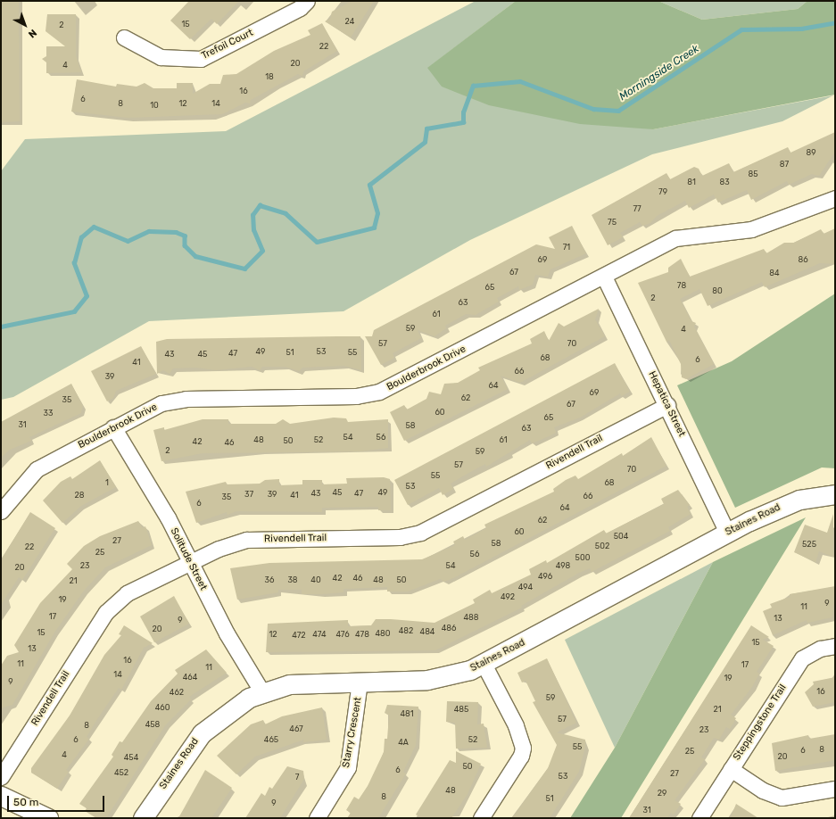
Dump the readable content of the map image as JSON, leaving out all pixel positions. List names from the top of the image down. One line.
{"streets":{"street":["Trefoil Court","Boulderbrook Drive","Hepatica Street","Rivendell Trail","Staines Road","Solitude Street","Steppingstone Trail","Starry Crescent"]},"crossings":[["Boulderbrook Drive","Hepatica Street"],["Boulderbrook Drive","Solitude Street"],["Hepatica Street","Rivendell Trail"],["Hepatica Street","Staines Road"],["Rivendell Trail","Solitude Street"],["Staines Road","Solitude Street"],["Staines Road","Starry Crescent"]],"water":["Morningside Creek"],"house_numbers":["24","15","2","22","20","4","18","16","6","8","12","14","10","89","87","85","81","83","79","77","75","71","69","86","67","84","78","65","80","2","63","61","59","4","57","70","49","53","51","55","47","43","45","68","6","41","66","39","64","69","62","35","67","60","33","65","31","58","63","54","56","48","52","61","50","42","46","2","59","57","70","55","1","68","53","45","49","43","47","37","39","28","41","66","35","6","64","62","60","504","27","58","525","502","22","25","56","500","23","54","498","20","496","42","46","36","38","40","48","50","21","494","492","19","9","11","17","488","13","9","486","20","482","484","15","480","12","474","476","478","472","15","13","16","11","17","11","14","464","19","9","16","462","59","460","485","21","481","57","458","8","467","23","6","465","52","4A","55","8","6","25","4","20","454","50","6","452","27","53","7","48","29","8","51","9","31"],"scale_bar":"50 m","north":"bottom right"}
